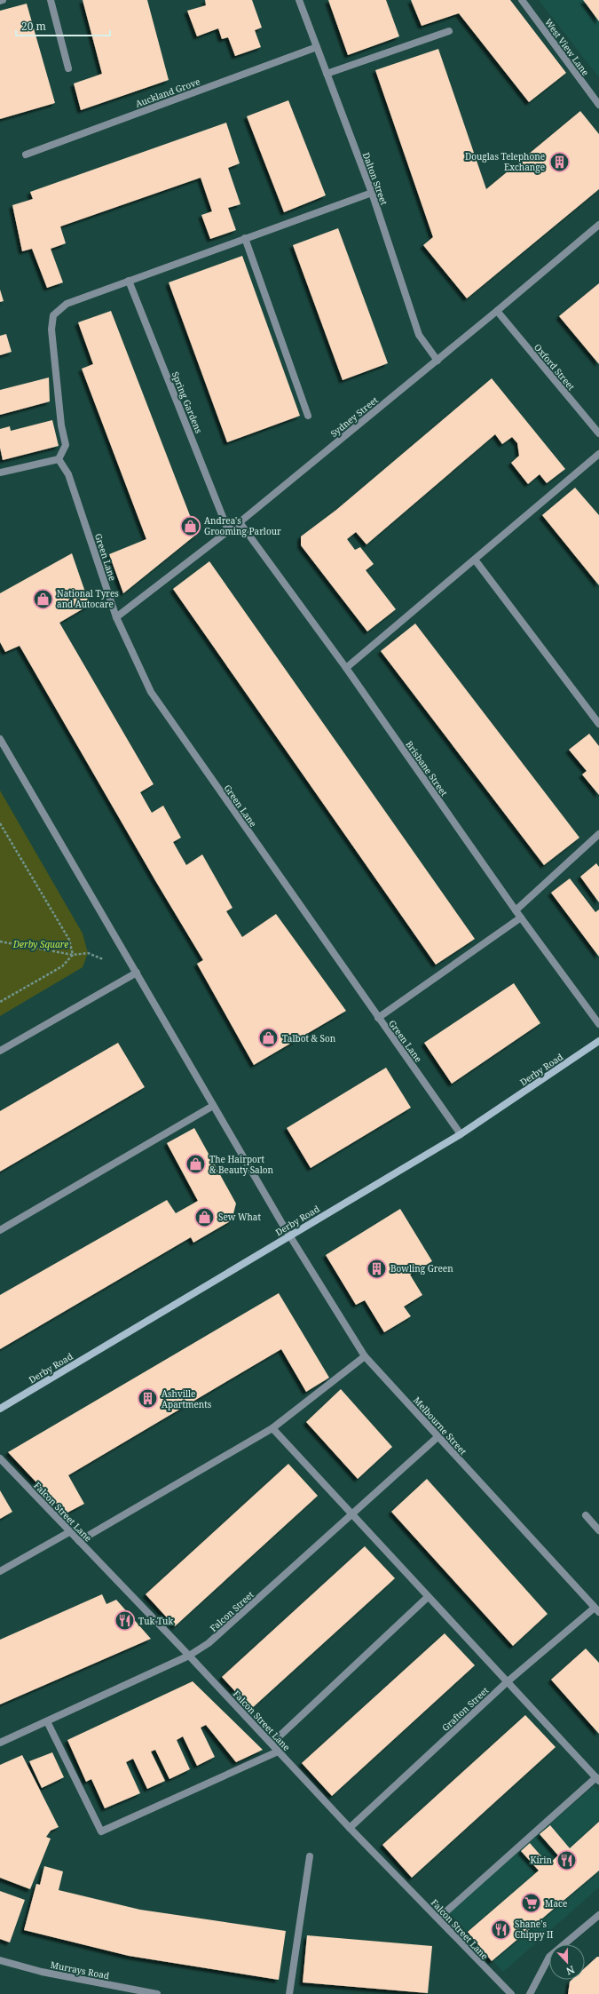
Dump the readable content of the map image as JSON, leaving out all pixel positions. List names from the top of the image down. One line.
{"streets":{"main road":["Derby Road"],"street":["West View Lane","Auckland Grove","Dalton Street","Oxford Street","Spring Gardens","Sydney Street","Green Lane","Brisbane Street","Melbourne Street","Falcon Street Lane","Falcon Street","Grafton Street","Murrays Road"]},"crossings":[["Auckland Grove","Dalton Street"],["Dalton Street","Sydney Street"],["Oxford Street","Sydney Street"],["Spring Gardens","Sydney Street"],["Sydney Street","Green Lane"],["Sydney Street","Brisbane Street"],["Green Lane","Derby Road"],["Derby Road","Melbourne Street"],["Melbourne Street","Falcon Street"],["Melbourne Street","Grafton Street"],["Falcon Street Lane","Falcon Street"],["Falcon Street Lane","Grafton Street"]],"parks":["Derby Square"],"places":{"building":["Douglas Telephone Exchange","Bowling Green","Ashville Apartments"],"shop":["Andrea's Grooming Parlour","National Tyres and Autocare","Talbot & Son","The Hairport & Beauty Salon","Sew What"],"restaurant":["Tuk Tuk","Kirin","Shane's Chippy II"],"supermarket":["Mace"]},"scale_bar":"20 m","north":"bottom"}
